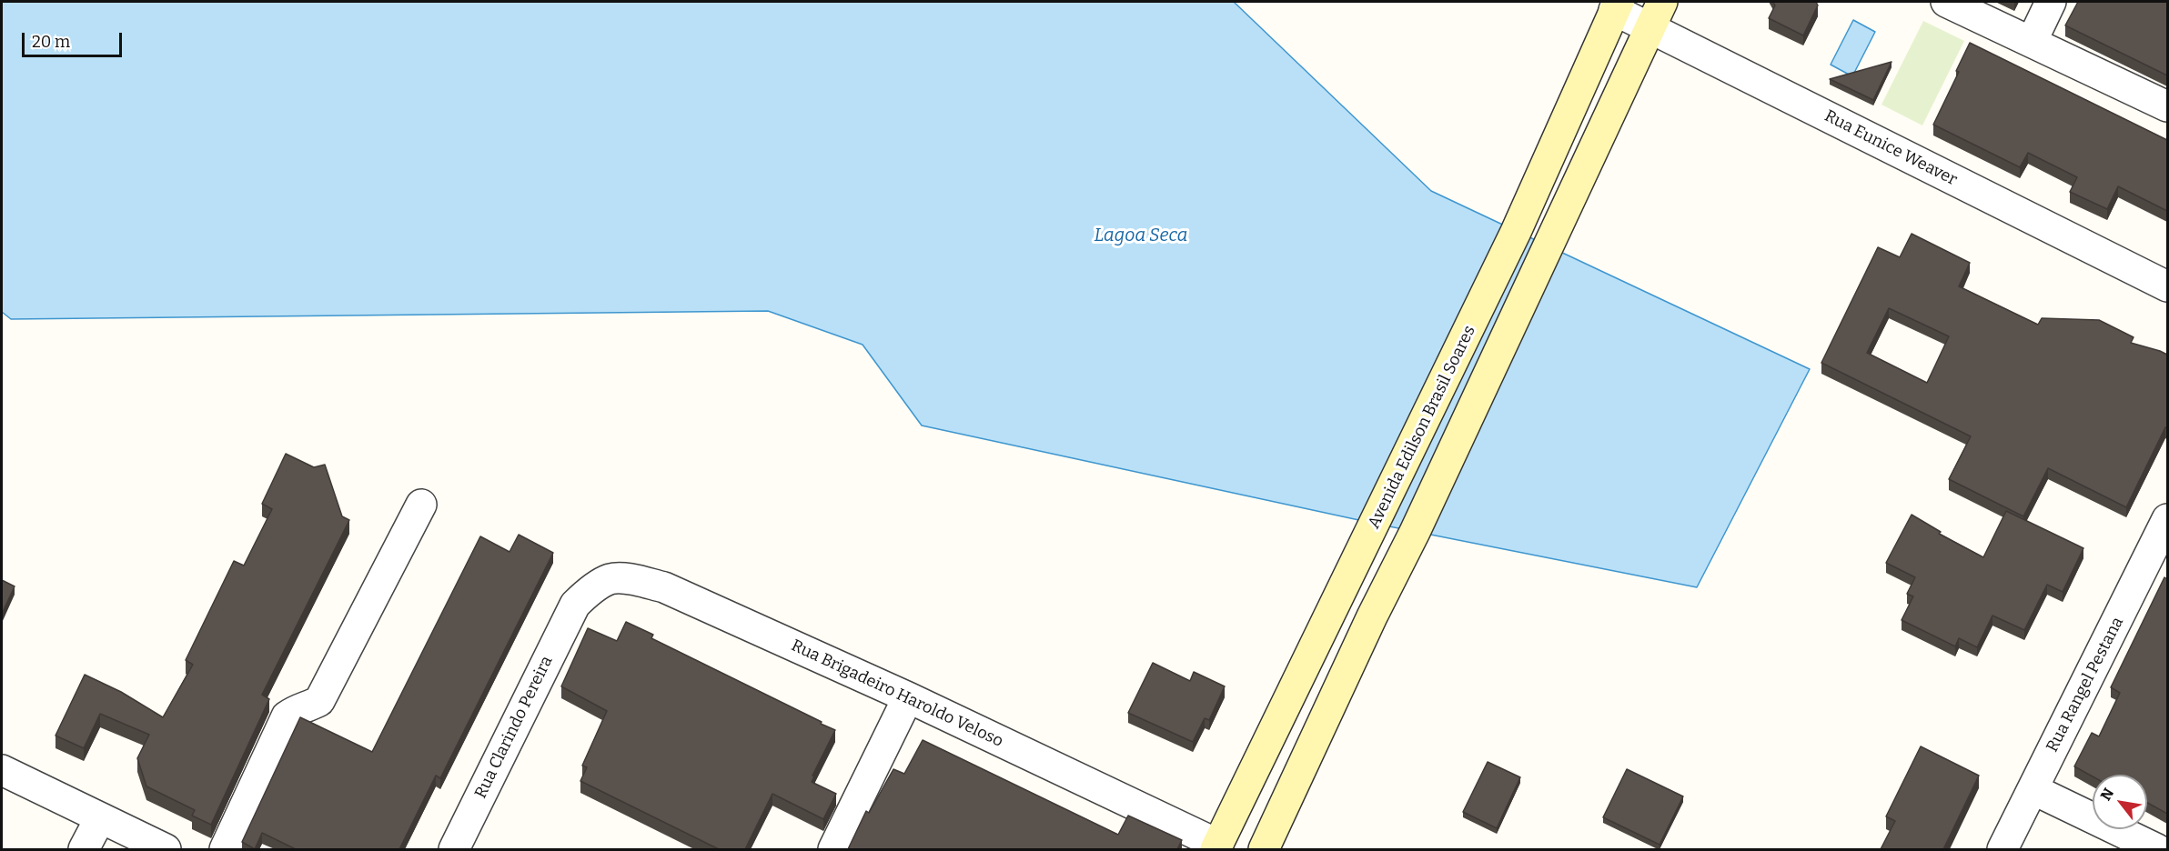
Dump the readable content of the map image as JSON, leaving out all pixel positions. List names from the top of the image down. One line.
{"streets":{"main road":["Avenida Edilson Brasil Soares"],"street":["Rua Eunice Weaver","Rua Rangel Pestana","Rua Brigadeiro Haroldo Veloso","Rua Clarindo Pereira"]},"crossings":[["Rua Eunice Weaver","Avenida Edilson Brasil Soares"],["Avenida Edilson Brasil Soares","Rua Brigadeiro Haroldo Veloso"],["Rua Brigadeiro Haroldo Veloso","Rua Clarindo Pereira"]],"water":["Lagoa Seca"],"scale_bar":"20 m","north":"top left"}
